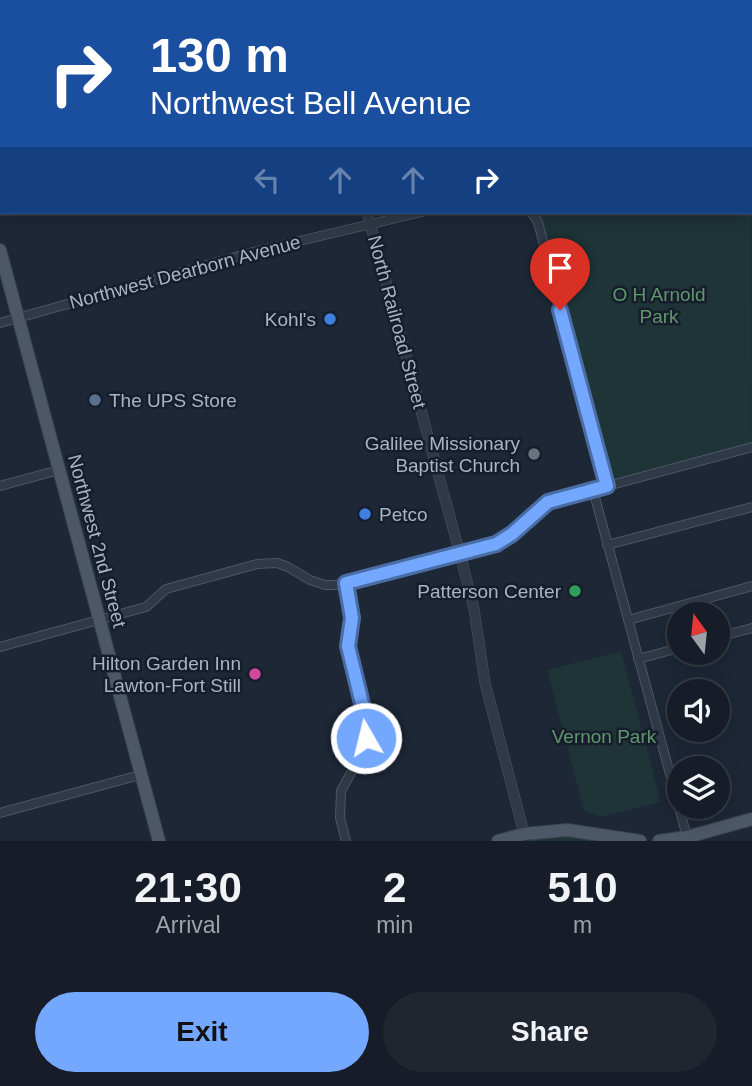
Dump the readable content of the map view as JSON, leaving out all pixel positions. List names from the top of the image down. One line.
{"streets":{"main road":["Northwest 2nd Street"],"street":["Northwest Dearborn Avenue","North Railroad Street"]},"crossings":[["Northwest Dearborn Avenue","North Railroad Street"],["Northwest Dearborn Avenue","Northwest 2nd Street"]],"parks":["O H Arnold Park","Vernon Park"],"places":["Kohl's","The UPS Store","Galilee Missionary Baptist Church","Petco","Patterson Center","Hilton Garden Inn Lawton-Fort Still"],"north":"top","page":{"turn":["130 m","Northwest Bell Avenue"],"eta":["21:30","Arrival","2","min","510","m"],"buttons":["Exit","Share"]}}
